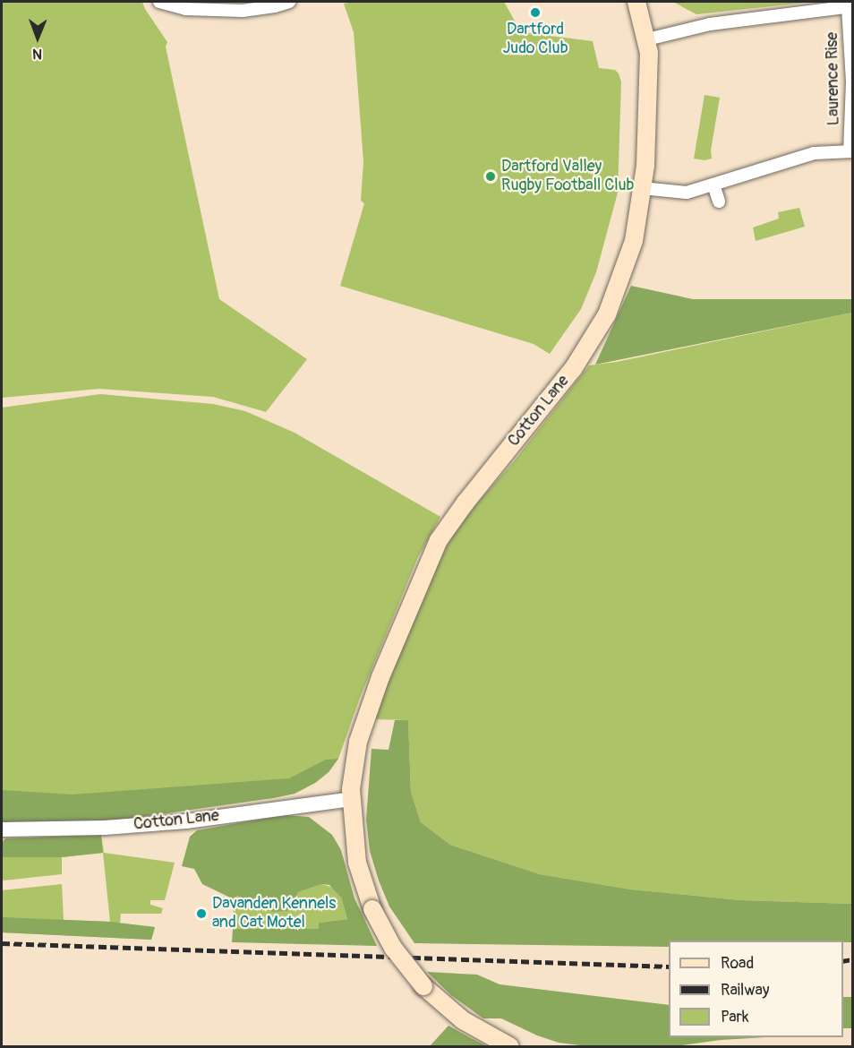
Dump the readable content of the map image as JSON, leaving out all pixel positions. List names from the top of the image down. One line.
{"streets":{"main road":["Cotton Lane"],"street":["Laurence Rise"]},"places":["Dartford Judo Club","Dartford Valley Rugby Football Club","Davanden Kennels and Cat Motel"],"legend":["Road","Railway","Park"],"north":"bottom"}
